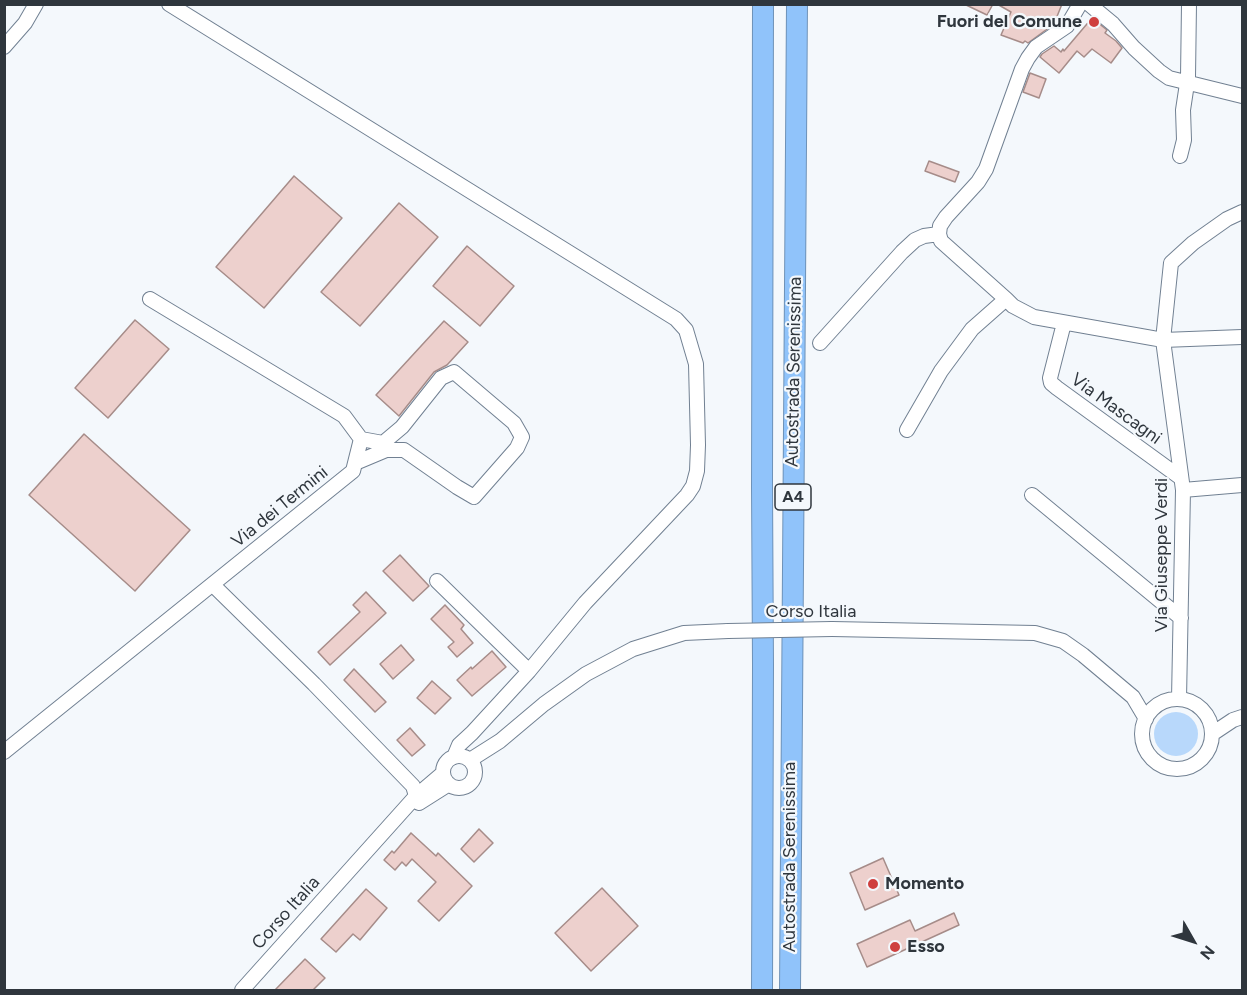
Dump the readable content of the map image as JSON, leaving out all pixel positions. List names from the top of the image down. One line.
{"streets":{"highway":["Autostrada Serenissima","A4"],"street":["Via Mascagni","Via dei Termini","Via Giuseppe Verdi","Corso Italia"]},"crossings":[["Via Mascagni","Via Giuseppe Verdi"],["Via Giuseppe Verdi","Corso Italia"]],"places":["Fuori del Comune","Momento","Esso"],"north":"bottom right"}
